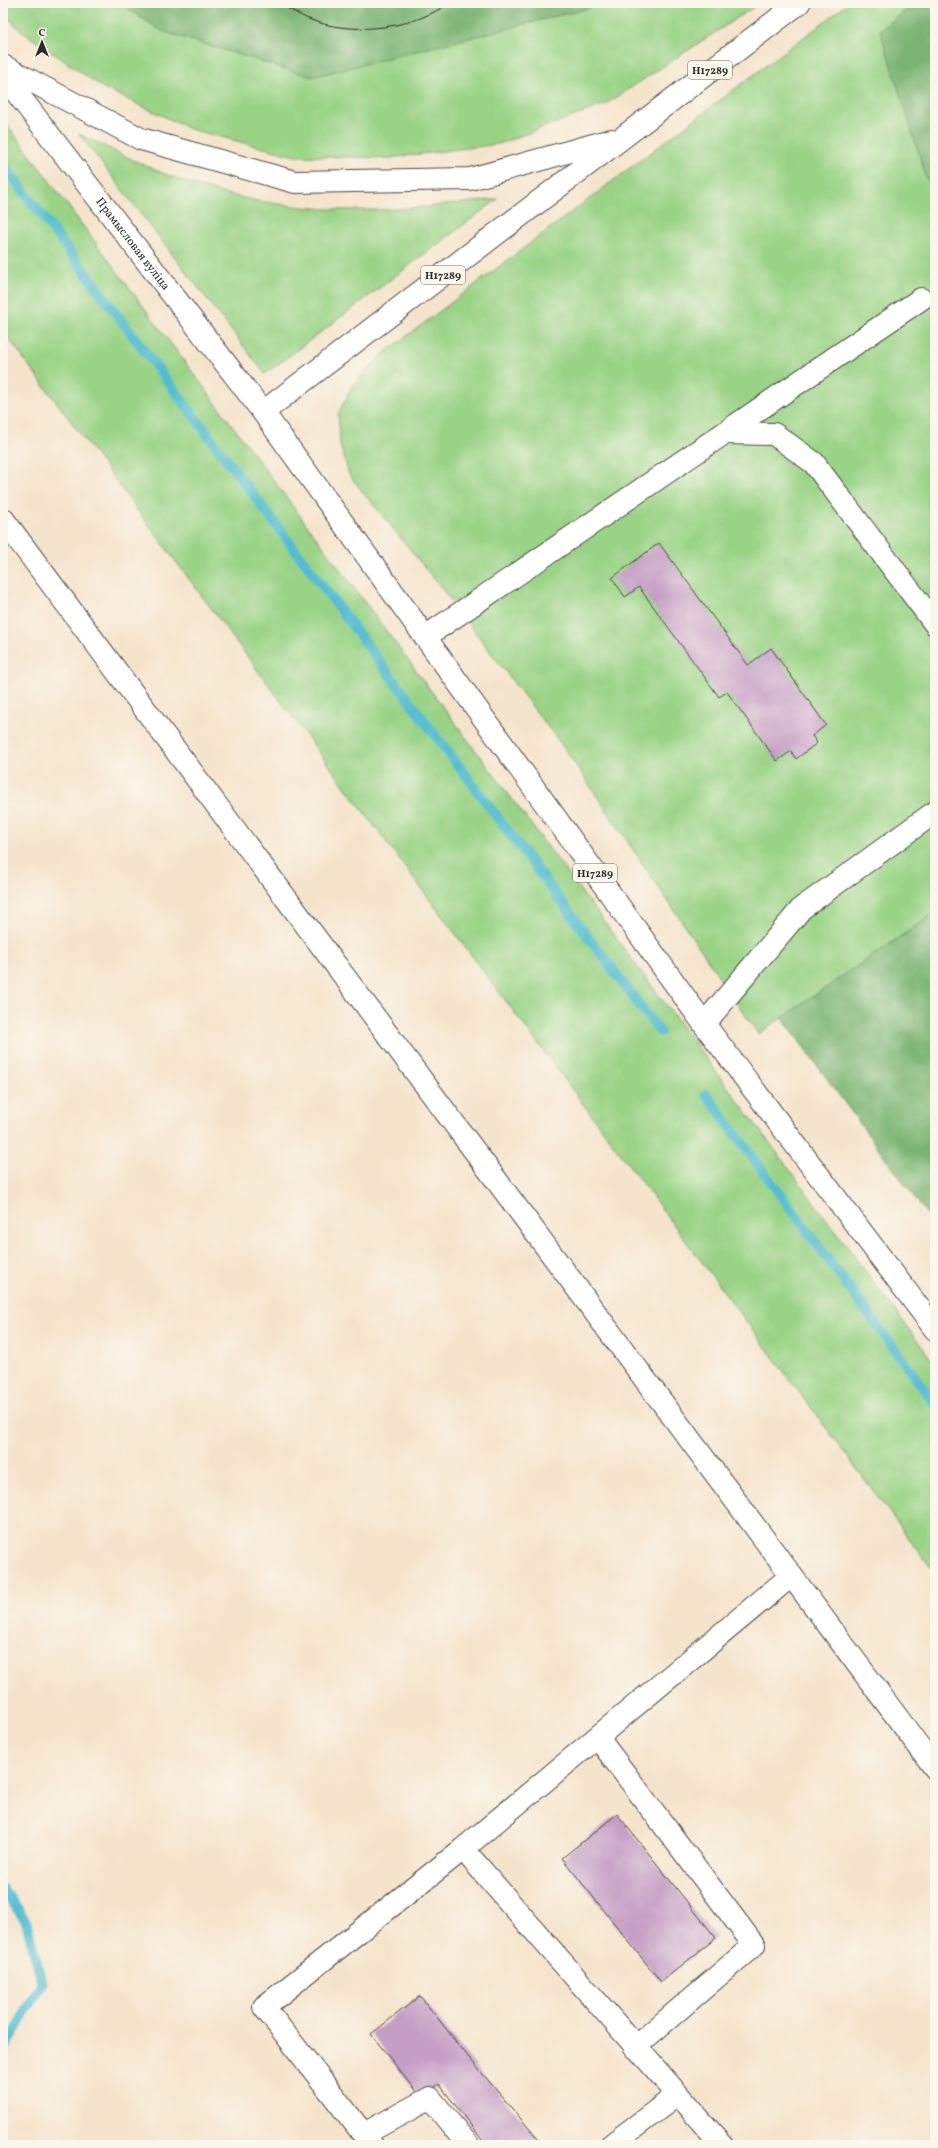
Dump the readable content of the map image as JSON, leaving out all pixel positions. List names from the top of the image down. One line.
{"streets":{"main road":["Н17289","Прамысловая вуліца"]},"crossings":[["Н17289","Прамысловая вуліца"]],"north":"top"}
